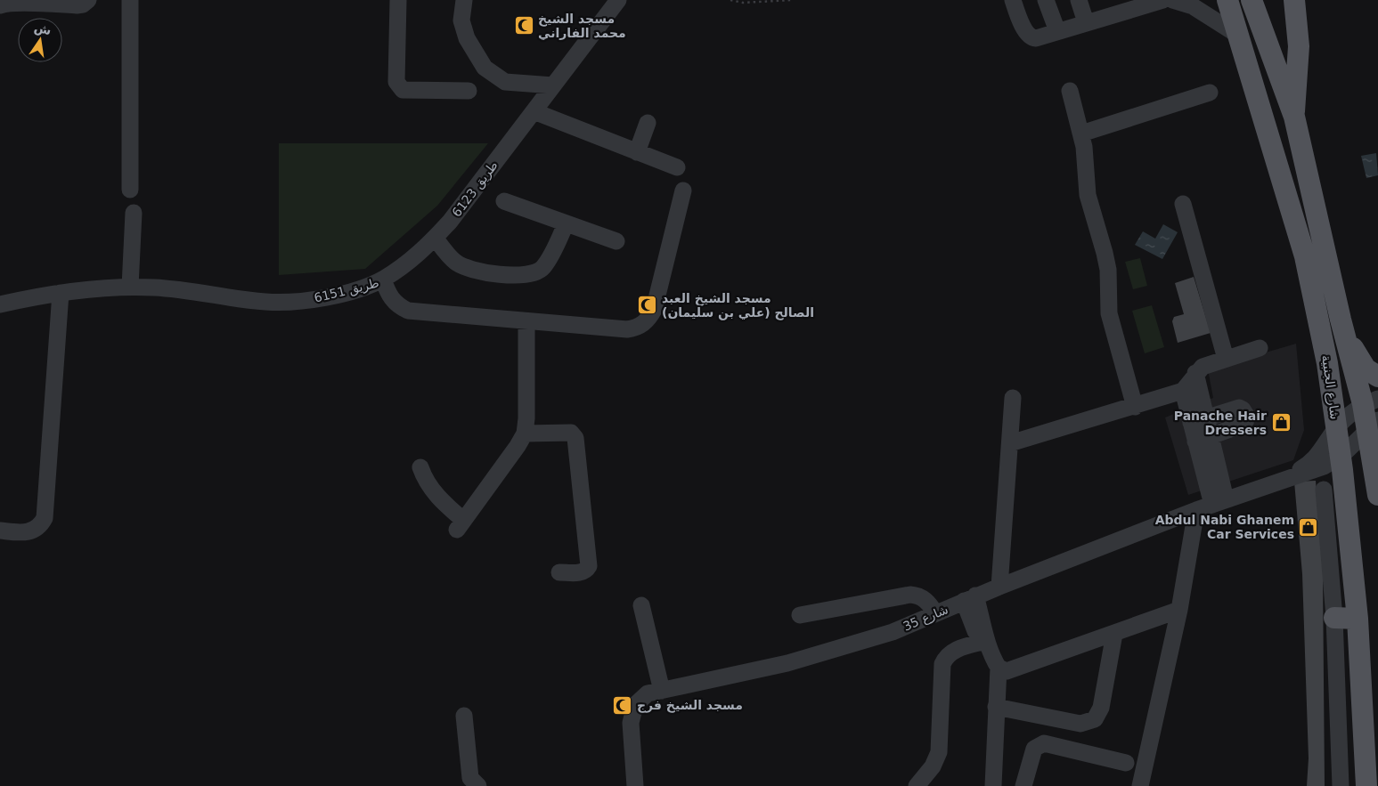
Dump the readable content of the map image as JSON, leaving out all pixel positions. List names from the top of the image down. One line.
{"streets":{"main road":["شارع الجنبية"],"street":["طريق 6123","طريق 6151","شارع 35"]},"crossings":[["طريق 6123","طريق 6151"],["شارع الجنبية","شارع 35"]],"places":{"mosque":["مسجد الشيخ محمد الفاراني","مسجد الشيخ العبد الصالح (علي بن سليمان)","مسجد الشيخ فرج"],"shop":["Panache Hair Dressers","Abdul Nabi Ghanem Car Services"]},"north":"top"}
